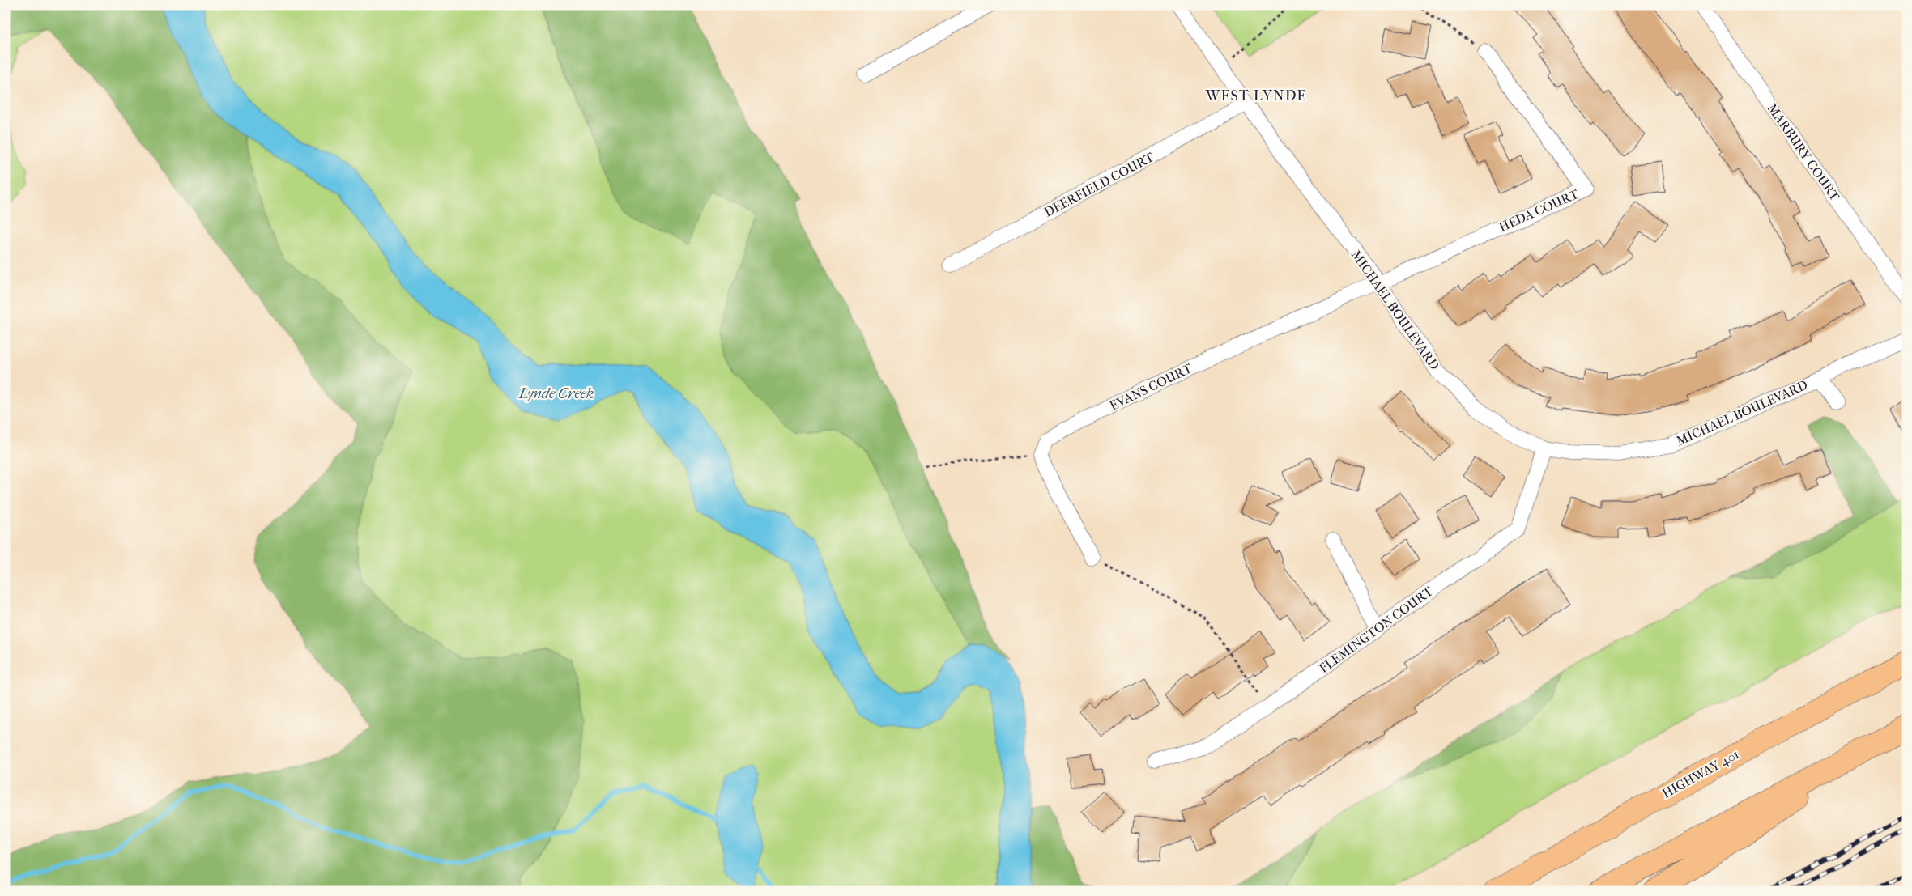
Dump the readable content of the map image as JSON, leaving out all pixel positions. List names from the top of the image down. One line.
{"streets":{"highway":["HIGHWAY 401"],"street":["MARBURY COURT","DEERFIELD COURT","HEDA COURT","MICHAEL BOULEVARD","EVANS COURT","FLEMINGTON COURT"]},"crossings":[["DEERFIELD COURT","MICHAEL BOULEVARD"],["HEDA COURT","MICHAEL BOULEVARD"],["HEDA COURT","EVANS COURT"],["MICHAEL BOULEVARD","EVANS COURT"],["MICHAEL BOULEVARD","FLEMINGTON COURT"]],"districts":["WEST LYNDE"],"water":["Lynde Creek"]}
